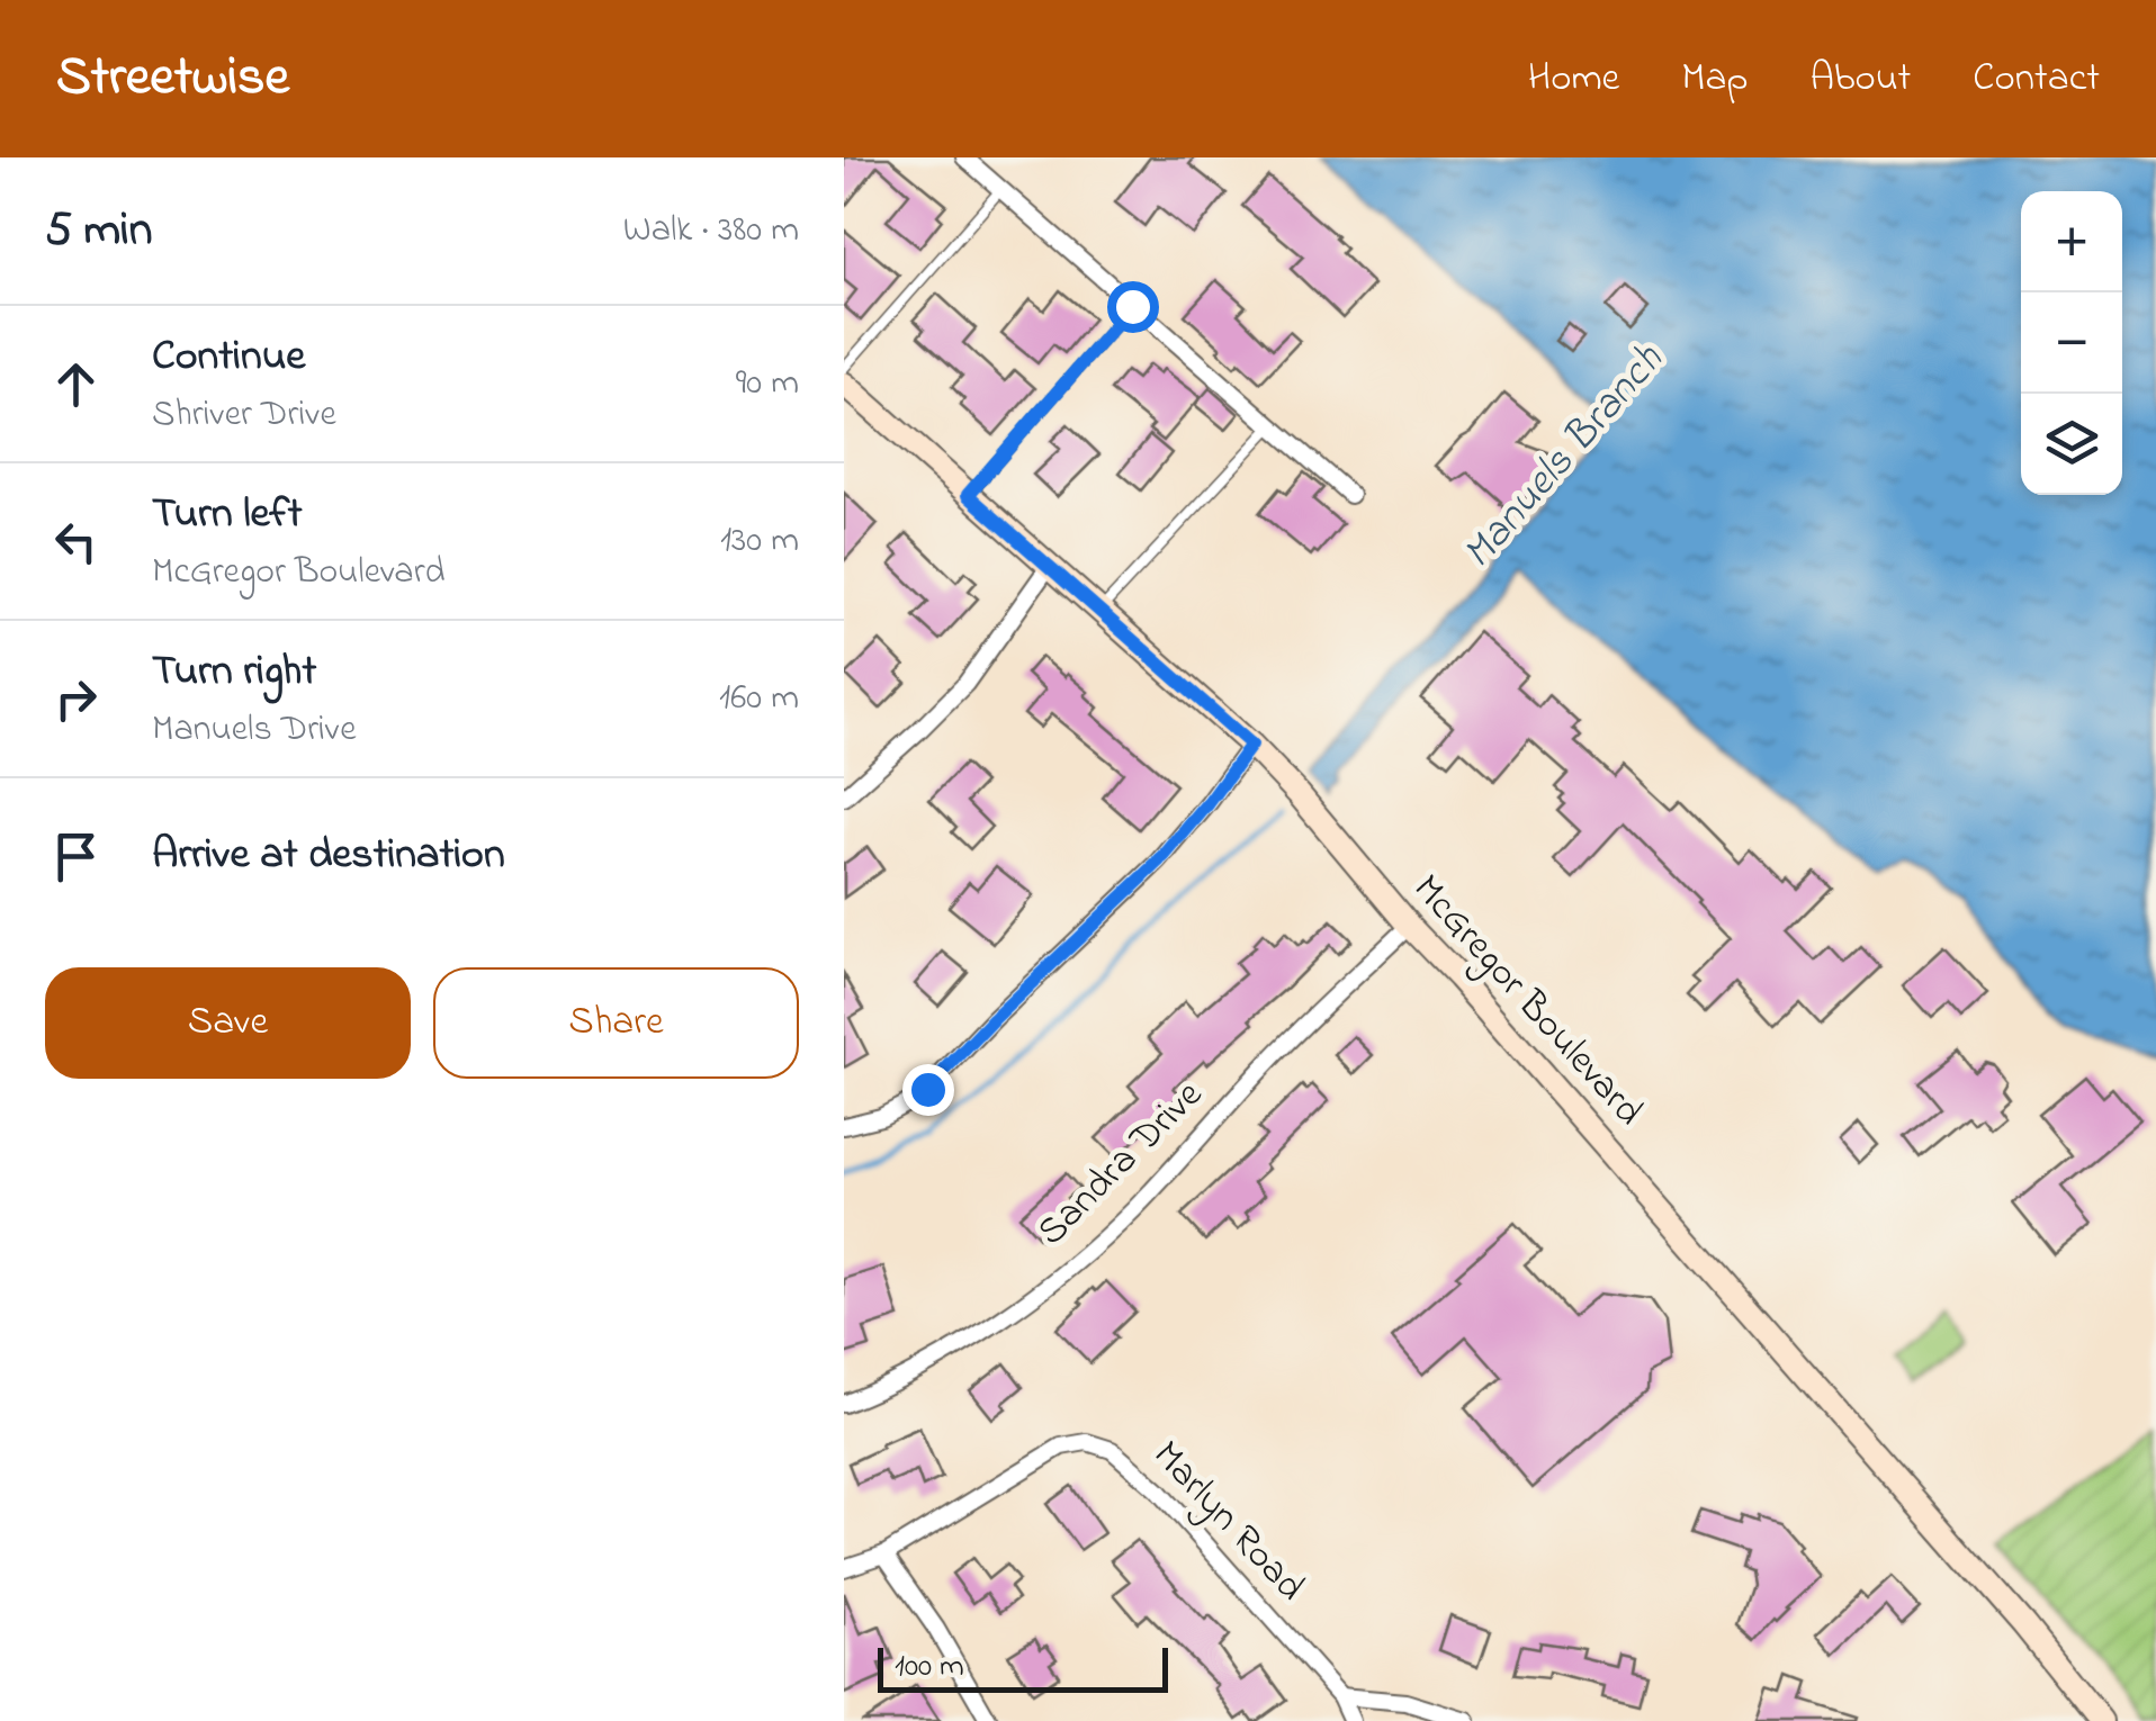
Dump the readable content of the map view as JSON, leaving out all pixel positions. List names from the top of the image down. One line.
{"streets":{"main road":["McGregor Boulevard"],"street":["Sandra Drive","Marlyn Road"]},"crossings":[["McGregor Boulevard","Sandra Drive"]],"water":["Manuels Branch"],"scale_bar":"100 m","page":{"header":"Streetwise","nav":["Home","Map","About","Contact"],"heading":["5 min","Walk · 380 m"],"map_buttons":["+","−"],"list":[["Continue","Shriver Drive","90 m"],["Turn left","McGregor Boulevard","130 m"],["Turn right","Manuels Drive","160 m"],"Arrive at destination"],"buttons":["Save","Share"],"scale":"100 m"}}
